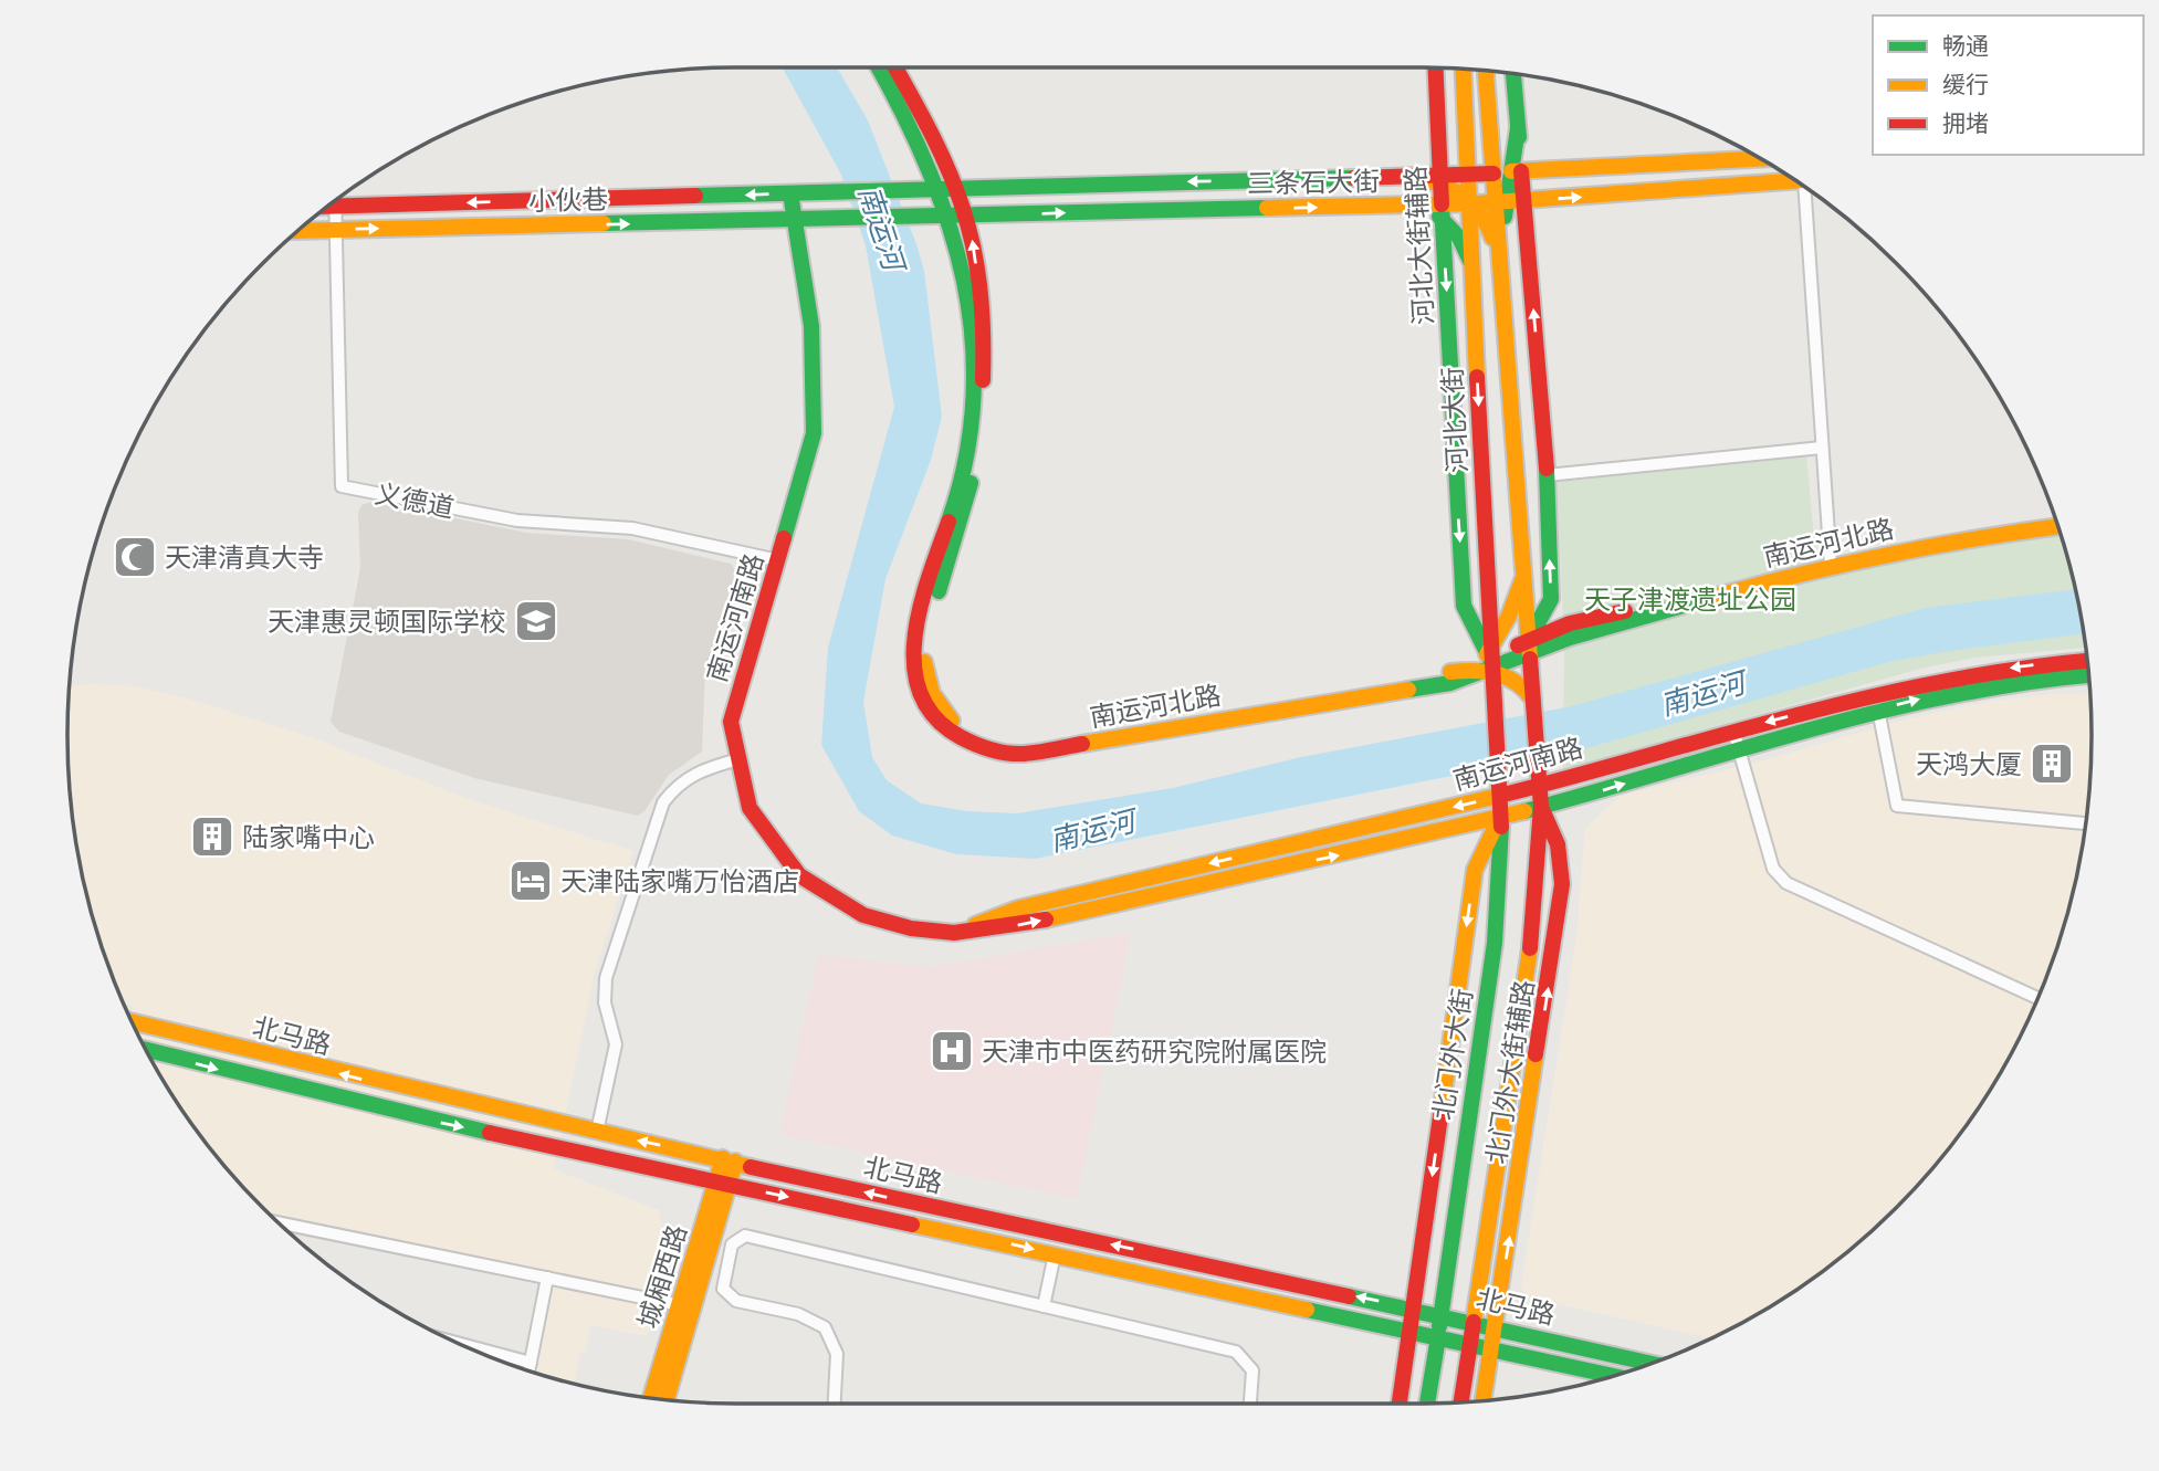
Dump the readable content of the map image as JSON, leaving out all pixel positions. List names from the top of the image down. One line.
{"streets":{"main road":["三条石大街","小伙巷","河北大街辅路","河北大街","南运河北路","南运河南路","北马路","北门外大街","北门外大街辅路","城厢西路"],"street":["义德道"]},"crossings":[["三条石大街","小伙巷"],["三条石大街","河北大街辅路"],["三条石大街","河北大街"],["三条石大街","南运河北路"],["小伙巷","义德道"],["小伙巷","南运河南路"],["河北大街辅路","河北大街"],["河北大街辅路","南运河北路"],["河北大街","南运河北路"],["河北大街","南运河南路"],["河北大街","北门外大街"],["义德道","南运河南路"],["南运河南路","北门外大街"],["南运河南路","北门外大街辅路"],["北马路","北门外大街"],["北马路","北门外大街辅路"],["北马路","城厢西路"]],"water":["南运河"],"parks":["天子津渡遗址公园"],"places":{"mosque":["天津清真大寺"],"school or university":["天津惠灵顿国际学校"],"building":["天鸿大厦","陆家嘴中心"],"hotel":["天津陆家嘴万怡酒店"],"hospital":["天津市中医药研究院附属医院"]},"legend":["畅通","缓行","拥堵"]}
